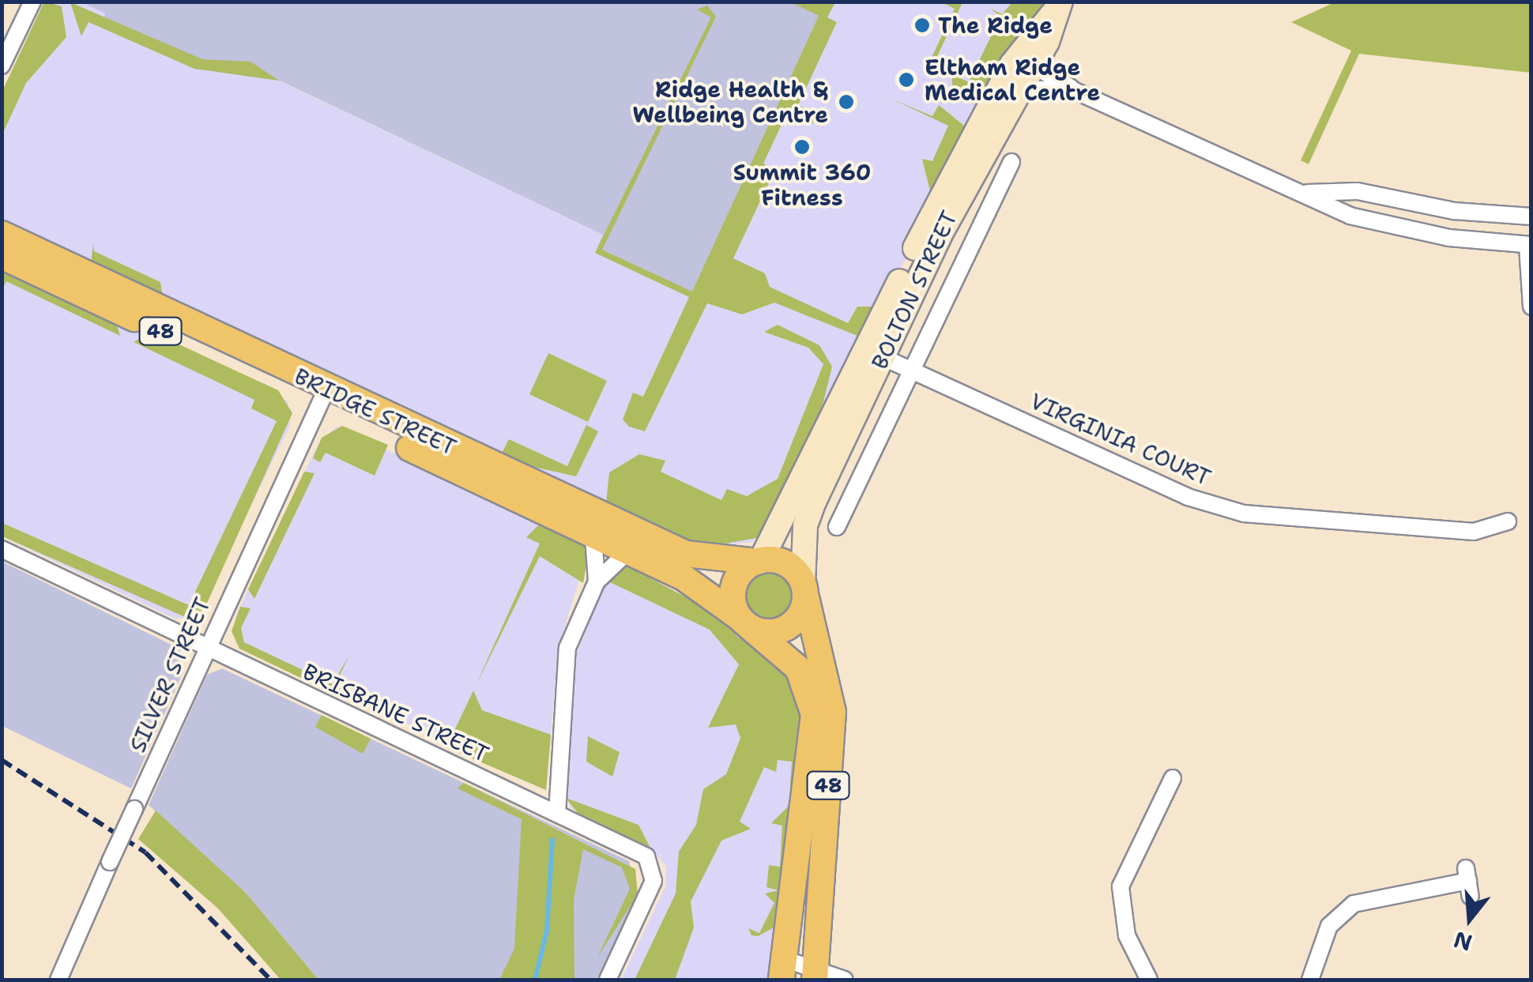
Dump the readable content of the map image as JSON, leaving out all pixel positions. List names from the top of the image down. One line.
{"streets":{"main road":["BOLTON STREET","48","BRIDGE STREET"],"street":["VIRGINIA COURT","SILVER STREET","BRISBANE STREET"]},"crossings":[["BOLTON STREET","48"],["BOLTON STREET","BRIDGE STREET"],["BOLTON STREET","VIRGINIA COURT"],["48","BRIDGE STREET"],["BRIDGE STREET","SILVER STREET"],["SILVER STREET","BRISBANE STREET"]],"places":["The Ridge","Eltham Ridge Medical Centre","Ridge Health & Wellbeing Centre","Summit 360 Fitness"],"north":"bottom"}
